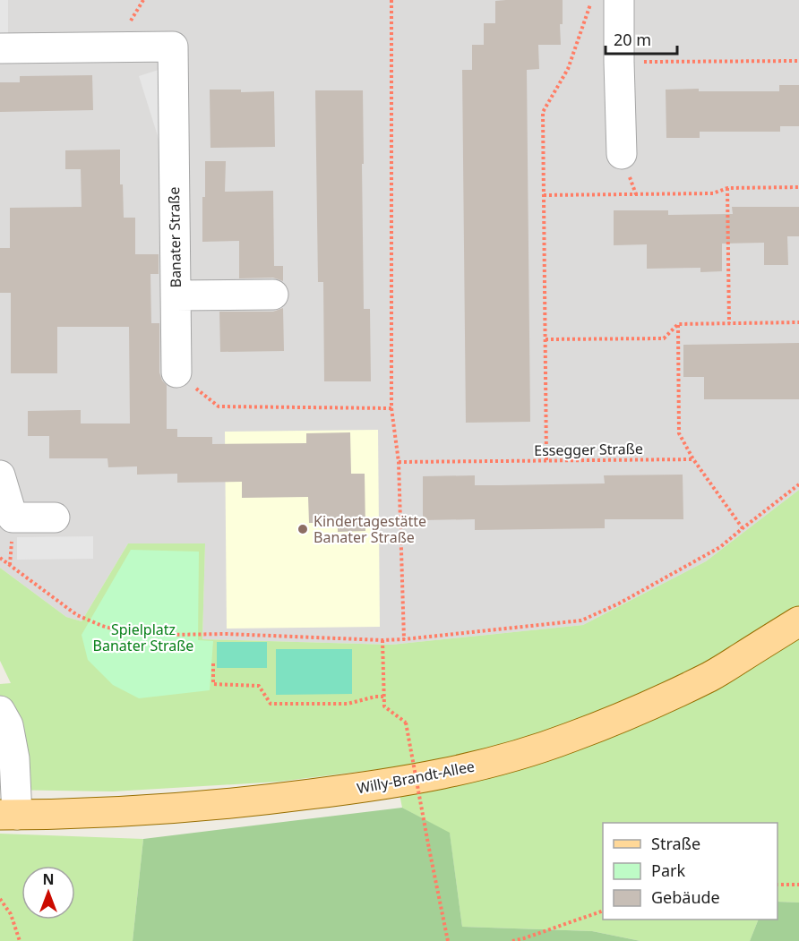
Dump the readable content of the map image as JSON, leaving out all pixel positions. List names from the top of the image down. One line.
{"streets":{"main road":["Willy-Brandt-Allee"],"street":["Banater Straße"],"path":["Essegger Straße"]},"parks":["Spielplatz Banater Straße"],"places":["Kindertagestätte Banater Straße"],"legend":["Straße","Park","Gebäude"],"scale_bar":"20 m","north":"top"}
